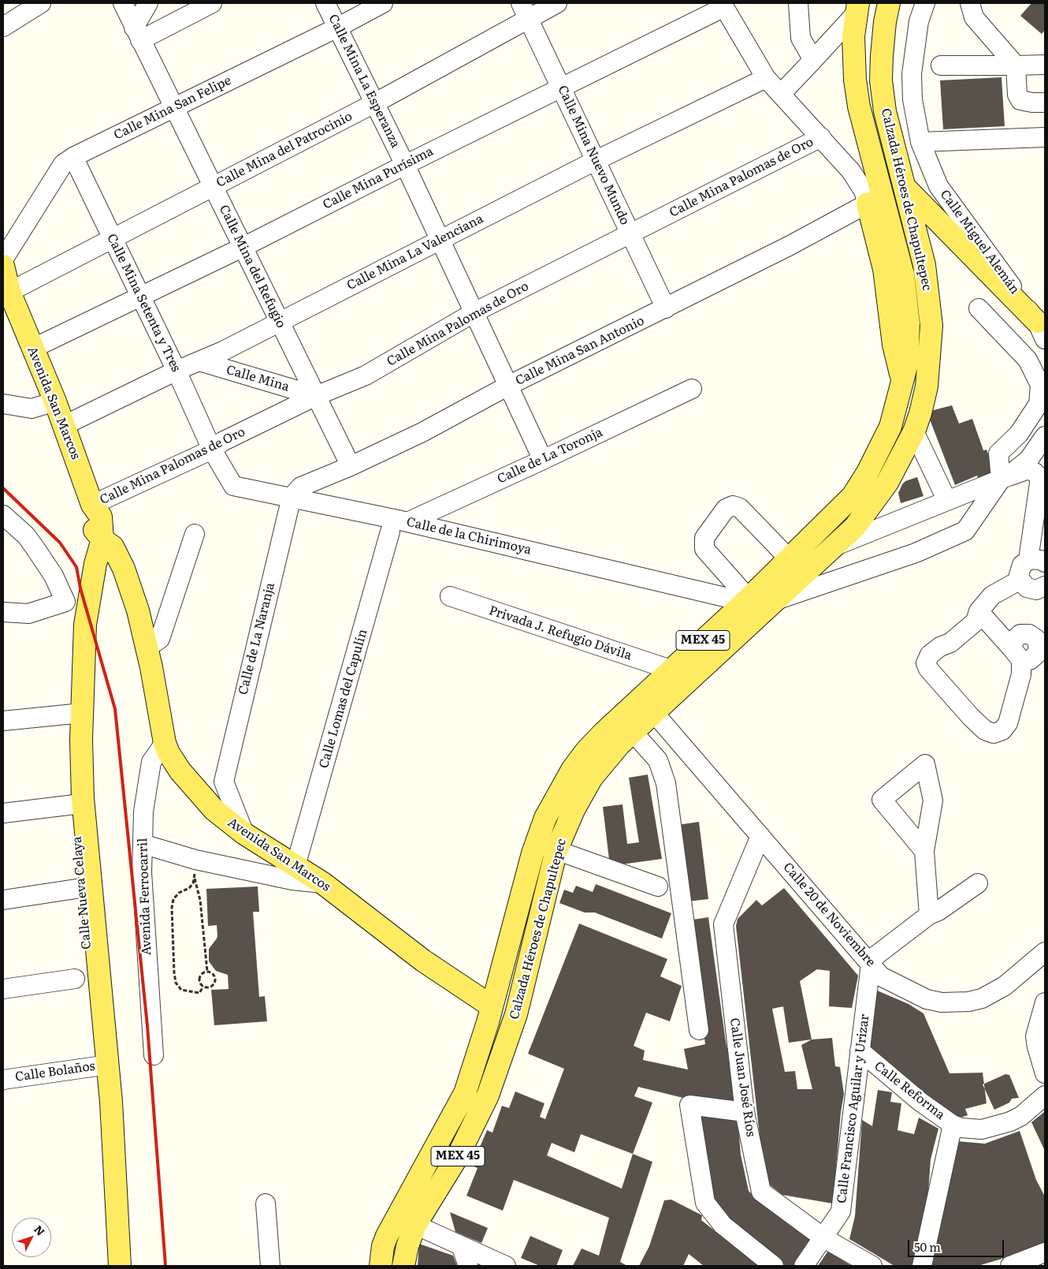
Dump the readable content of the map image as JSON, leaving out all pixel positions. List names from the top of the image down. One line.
{"streets":{"main road":["Calzada Héroes de Chapultepec","Avenida San Marcos","MEX 45","Calle Nueva Celaya"],"street":["Calle Mina La Esperanza","Calle Mina San Felipe","Calle Mina del Patrocinio","Calle Mina Nuevo Mundo","Calle Mina Palomas de Oro","Calle Mina Purísima","Calle Miguel Alemán","Calle Mina La Valenciana","Calle Mina del Refugio","Calle Mina Setenta y Tres","Calle Mina San Antonio","Calle Mina","Calle de La Toronja","Calle de la Chirimoya","Privada J. Refugio Dávila","Calle de La Naranja","Calle Lomas del Capulín","Avenida Ferrocarril","Calle 20 de Noviembre","Calle Bolaños","Calle Juan José Ríos","Calle Reforma","Calle Francisco Aguilar y Urizar"]},"crossings":[["Calle Mina La Esperanza","Calle Mina San Felipe"],["Calle Mina La Esperanza","Calle Mina del Patrocinio"],["Calle Mina La Esperanza","Calle Mina Palomas de Oro"],["Calle Mina La Esperanza","Calle Mina Purísima"],["Calle Mina La Esperanza","Calle Mina La Valenciana"],["Calle Mina La Esperanza","Calle Mina San Antonio"],["Calle Mina La Esperanza","Calle de La Toronja"],["Calle Mina San Felipe","Calle Mina del Refugio"],["Calle Mina San Felipe","Calle Mina Setenta y Tres"],["Calle Mina del Patrocinio","Calle Mina Nuevo Mundo"],["Calle Mina del Patrocinio","Calle Mina del Refugio"],["Calle Mina del Patrocinio","Calle Mina Setenta y Tres"],["Calle Mina del Patrocinio","Avenida San Marcos"],["Calle Mina Nuevo Mundo","Calle Mina Palomas de Oro"],["Calle Mina Nuevo Mundo","Calle Mina Purísima"],["Calle Mina Nuevo Mundo","Calle Mina La Valenciana"],["Calle Mina Nuevo Mundo","Calle Mina San Antonio"],["Calle Mina Palomas de Oro","Calle Mina del Refugio"],["Calle Mina Palomas de Oro","Calle Mina Setenta y Tres"],["Calle Mina Palomas de Oro","Calle Mina"],["Calle Mina Palomas de Oro","Avenida San Marcos"],["Calle Mina Palomas de Oro","Calle de la Chirimoya"],["Calle Mina Palomas de Oro","Calle Nueva Celaya"],["Calle Mina Purísima","Calle Mina del Refugio"],["Calle Mina Purísima","Calle Mina Setenta y Tres"],["Calle Mina Purísima","Avenida San Marcos"],["Calzada Héroes de Chapultepec","Avenida San Marcos"],["Calzada Héroes de Chapultepec","Calle de la Chirimoya"],["Calzada Héroes de Chapultepec","Privada J. Refugio Dávila"],["Calzada Héroes de Chapultepec","Calle 20 de Noviembre"],["Calle Mina La Valenciana","Calle Mina del Refugio"],["Calle Mina La Valenciana","Calle Mina Setenta y Tres"],["Calle Mina La Valenciana","Calle Mina"],["Calle Mina La Valenciana","Avenida San Marcos"],["Calle Mina del Refugio","Calle Mina San Antonio"],["Calle Mina del Refugio","Calle Mina"],["Calle Mina Setenta y Tres","Calle de la Chirimoya"],["Calle Mina San Antonio","Calle de la Chirimoya"],["Calle Mina San Antonio","Calle de La Naranja"],["Avenida San Marcos","Calle de La Naranja"],["Avenida San Marcos","Calle Lomas del Capulín"],["Avenida San Marcos","Calle Nueva Celaya"],["Avenida San Marcos","Avenida Ferrocarril"],["Calle de La Toronja","Calle de la Chirimoya"],["Calle de la Chirimoya","Calle de La Naranja"],["Calle Nueva Celaya","Calle Bolaños"],["Calle 20 de Noviembre","Calle Juan José Ríos"],["Calle 20 de Noviembre","Calle Francisco Aguilar y Urizar"],["Calle Juan José Ríos","Calle Francisco Aguilar y Urizar"],["Calle Reforma","Calle Francisco Aguilar y Urizar"]],"scale_bar":"50 m","north":"top right"}
